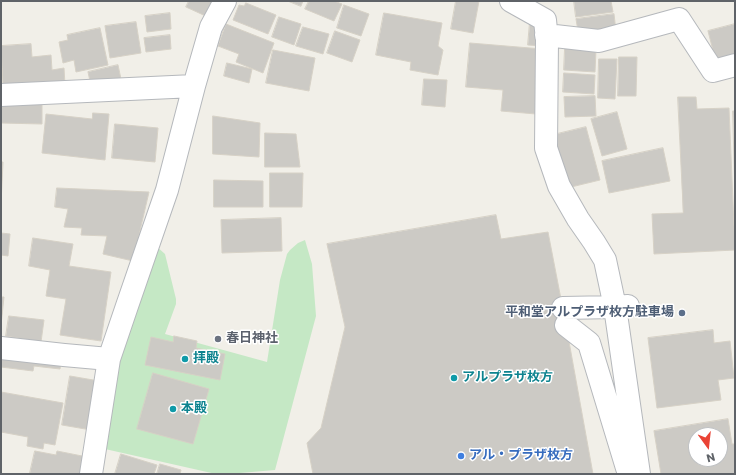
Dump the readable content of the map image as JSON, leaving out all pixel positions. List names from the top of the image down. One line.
{"places":["平和堂アルプラザ枚方駐車場","春日神社","拝殿","アルプラザ枚方","本殿","アル・プラザ枚方"],"north":"bottom"}
